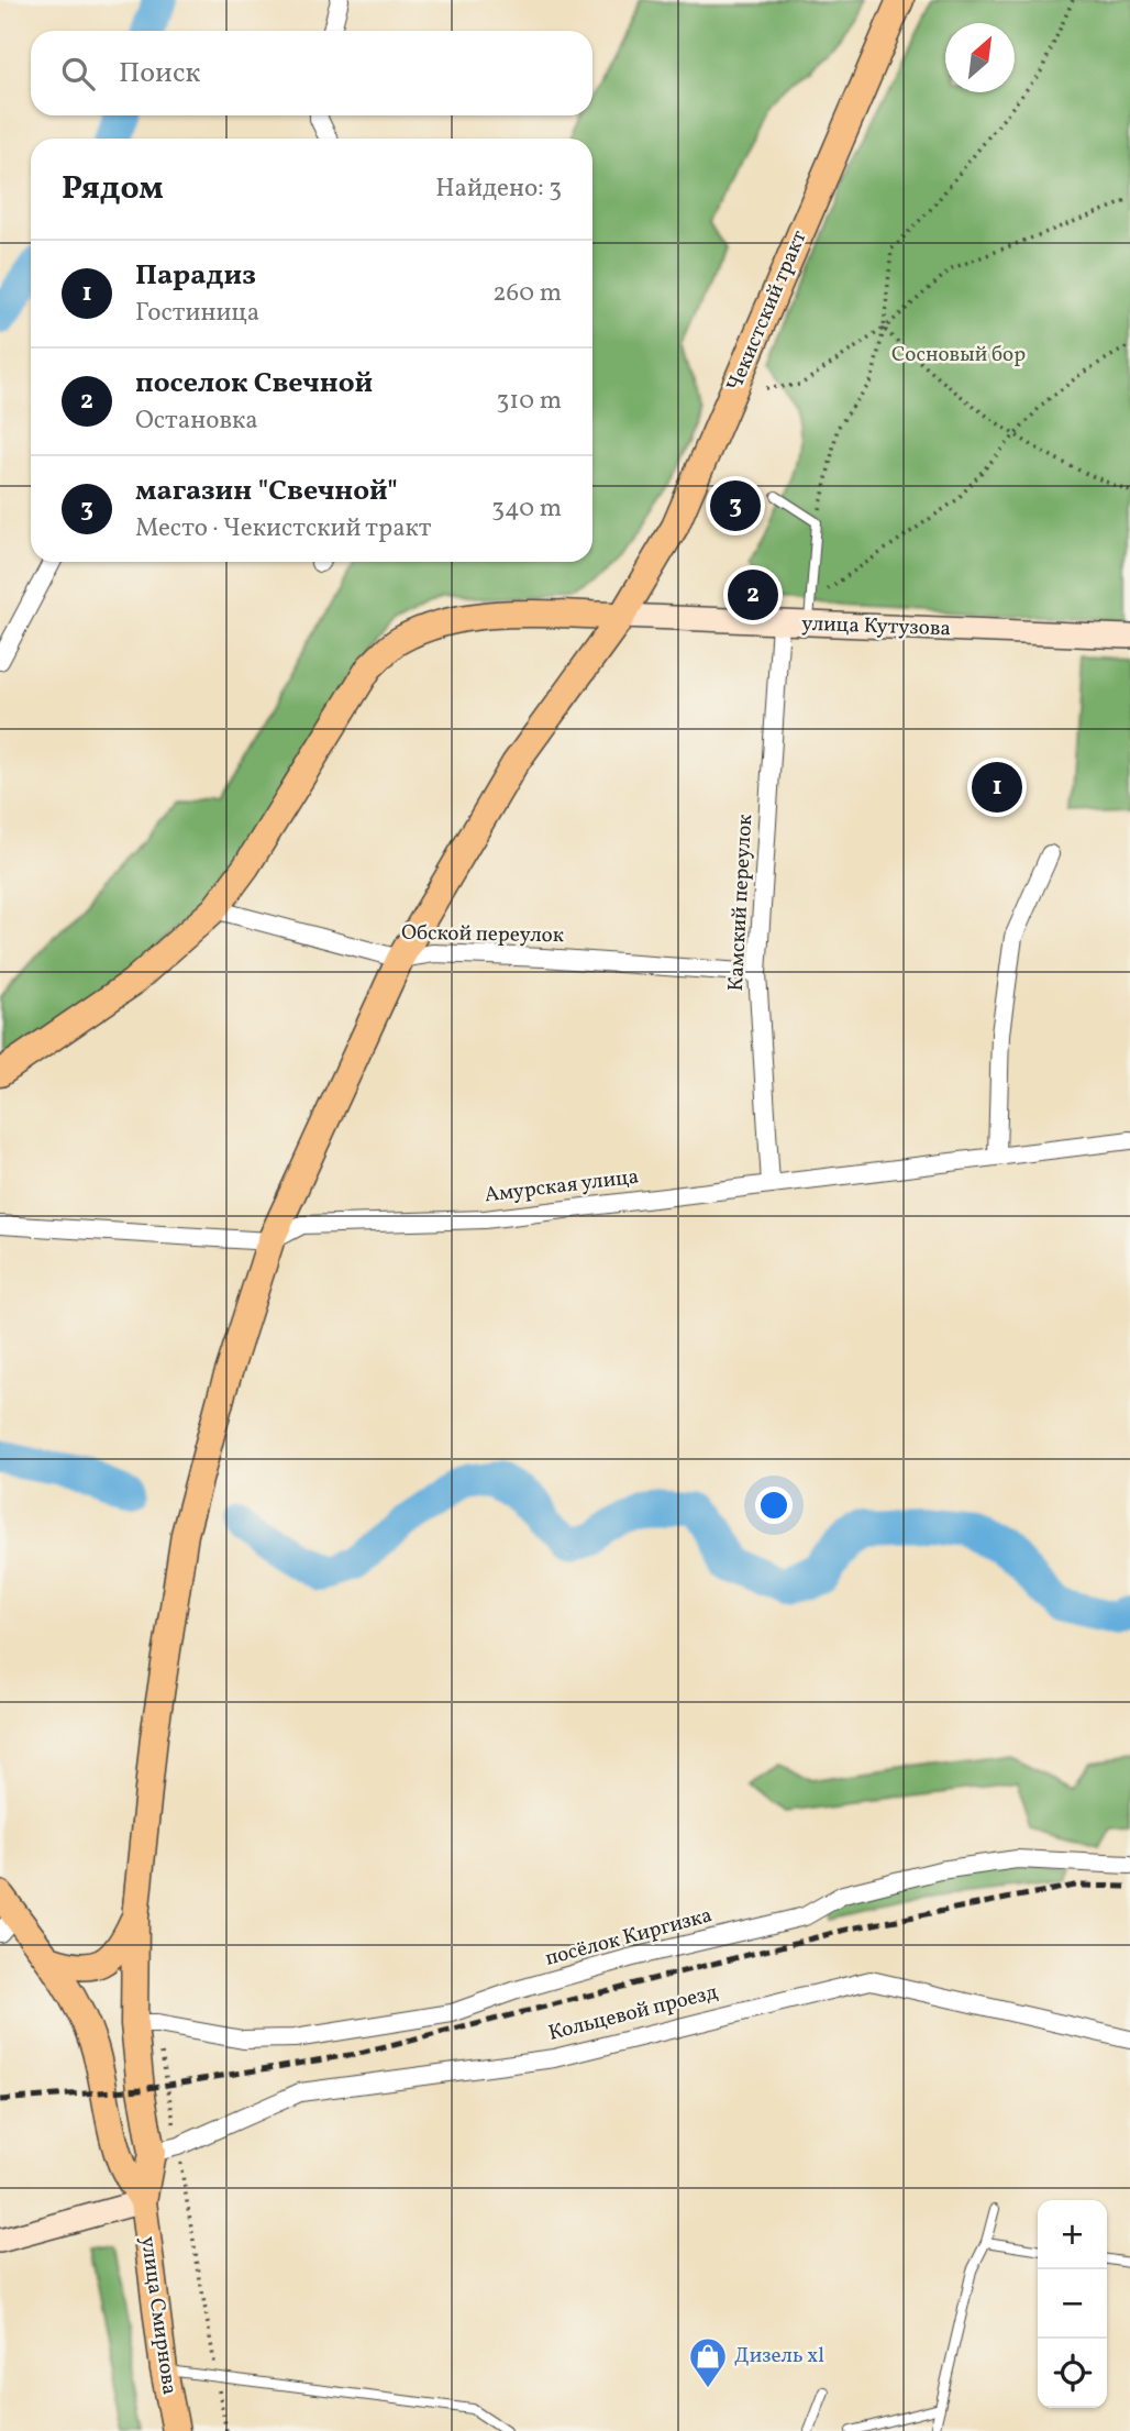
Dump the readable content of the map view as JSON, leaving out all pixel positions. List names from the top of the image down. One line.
{"streets":{"main road":["Чекистский тракт","улица Смирнова"],"street":["улица Кутузова","Камский переулок","Обской переулок","Амурская улица","посёлок Киргизка","Кольцевой проезд"]},"crossings":[["Чекистский тракт","улица Кутузова"],["Чекистский тракт","Обской переулок"],["Чекистский тракт","Амурская улица"],["улица Кутузова","Камский переулок"],["Камский переулок","Обской переулок"],["Камский переулок","Амурская улица"]],"parks":["Сосновый бор"],"places":{"shop":["Дизель xl"]},"north":"top right","page":{"search":"Поиск","heading":["Рядом","Найдено: 3"],"list":[{"mark":"1","name":"Парадиз","note":"Гостиница","value":"260 m"},{"mark":"2","name":"поселок Свечной","note":"Остановка","value":"310 m"},{"mark":"3","name":"магазин \"Свечной\"","note":"Место · Чекистский тракт","value":"340 m"}],"pins":["3","2","1"],"map_buttons":["+","−"]}}
